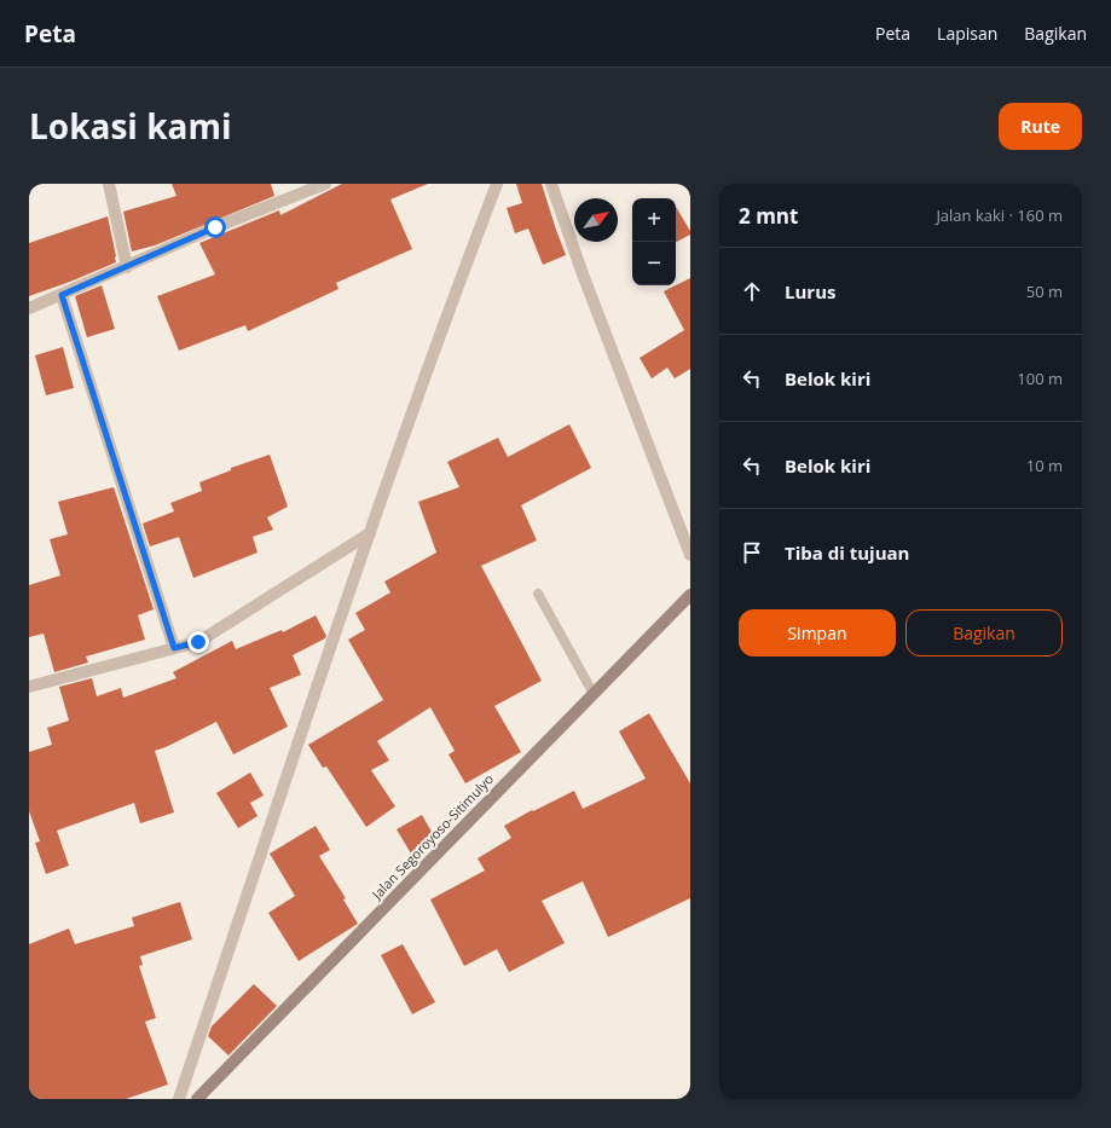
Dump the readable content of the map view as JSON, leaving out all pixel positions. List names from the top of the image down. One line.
{"streets":{"main road":["Jalan Segoroyoso-Sitimulyo"]},"north":"top right","page":{"header":"Peta","nav":["Peta","Lapisan","Bagikan"],"title":"Lokasi kami","buttons":["Rute",["Simpan","Bagikan"]],"heading":["2 mnt","Jalan kaki · 160 m"],"map_buttons":["+","−"],"list":[["Lurus","50 m"],["Belok kiri","100 m"],["Belok kiri","10 m"],"Tiba di tujuan"]}}
